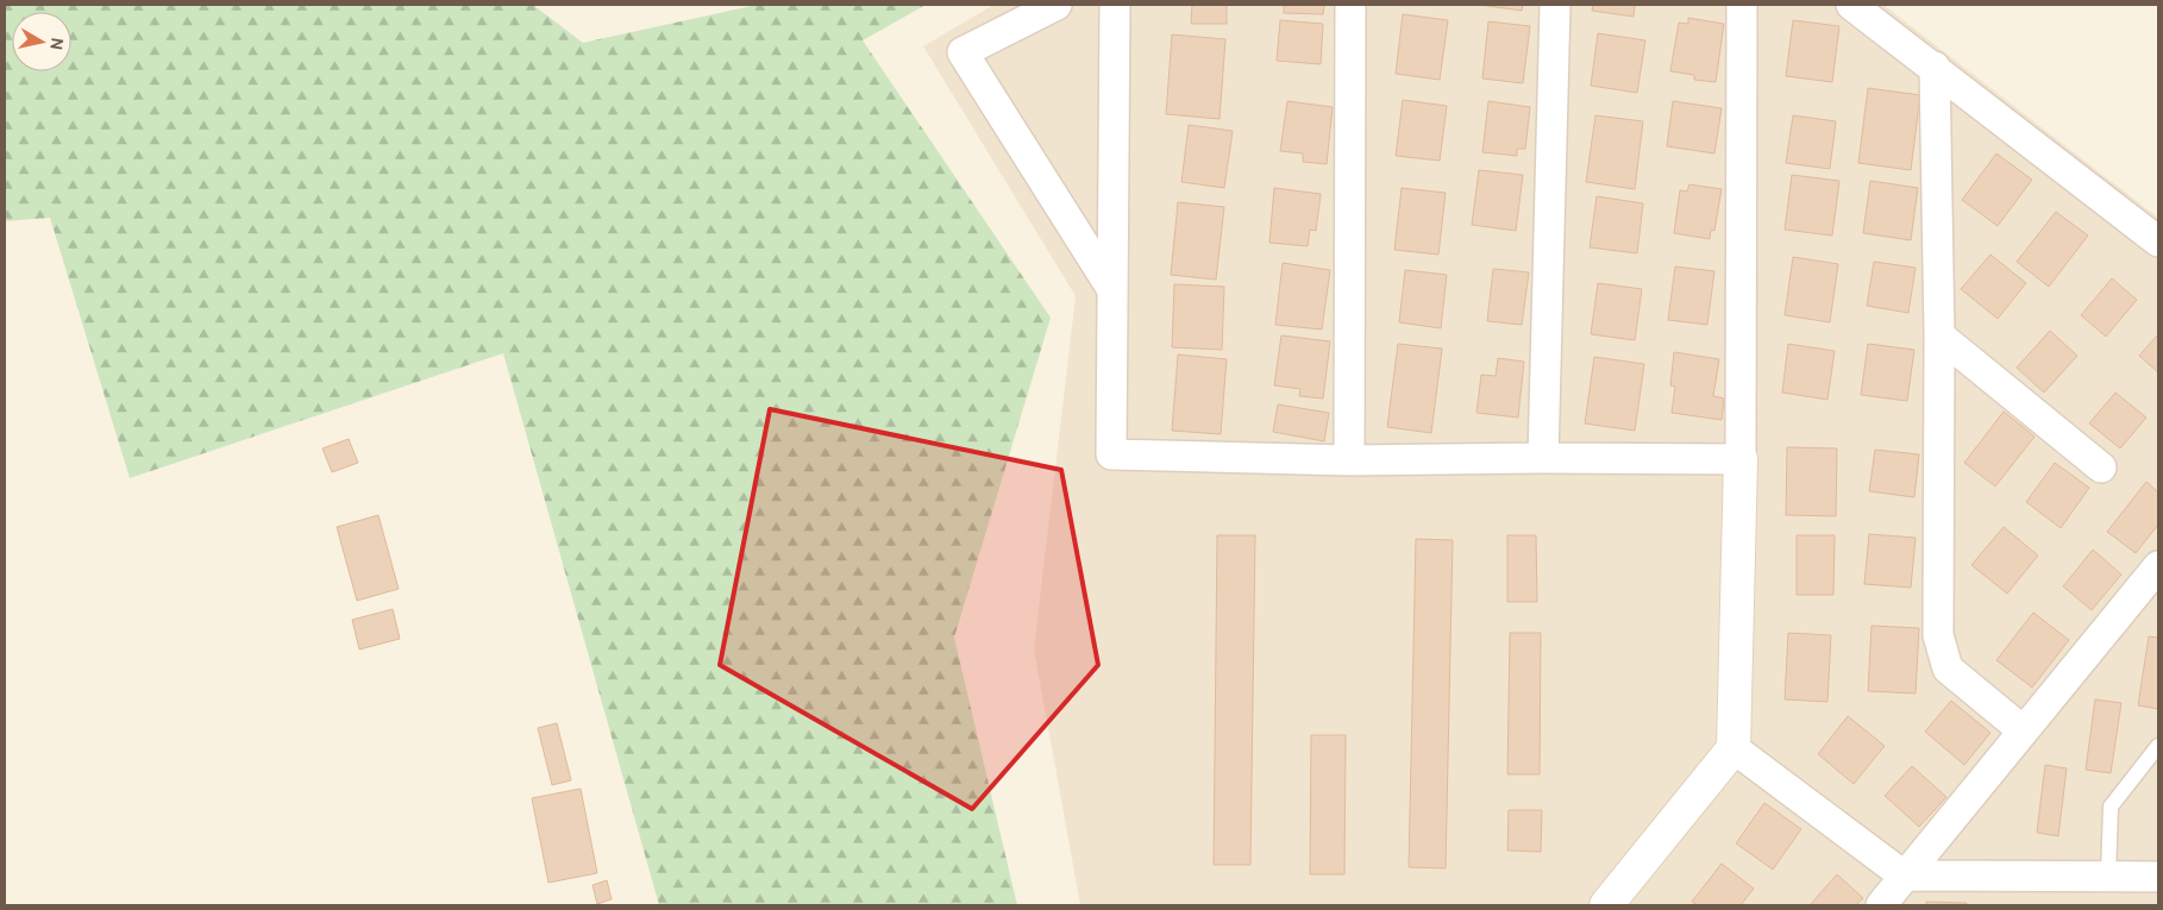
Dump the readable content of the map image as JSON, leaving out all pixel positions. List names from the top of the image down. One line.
{"north":"right"}
